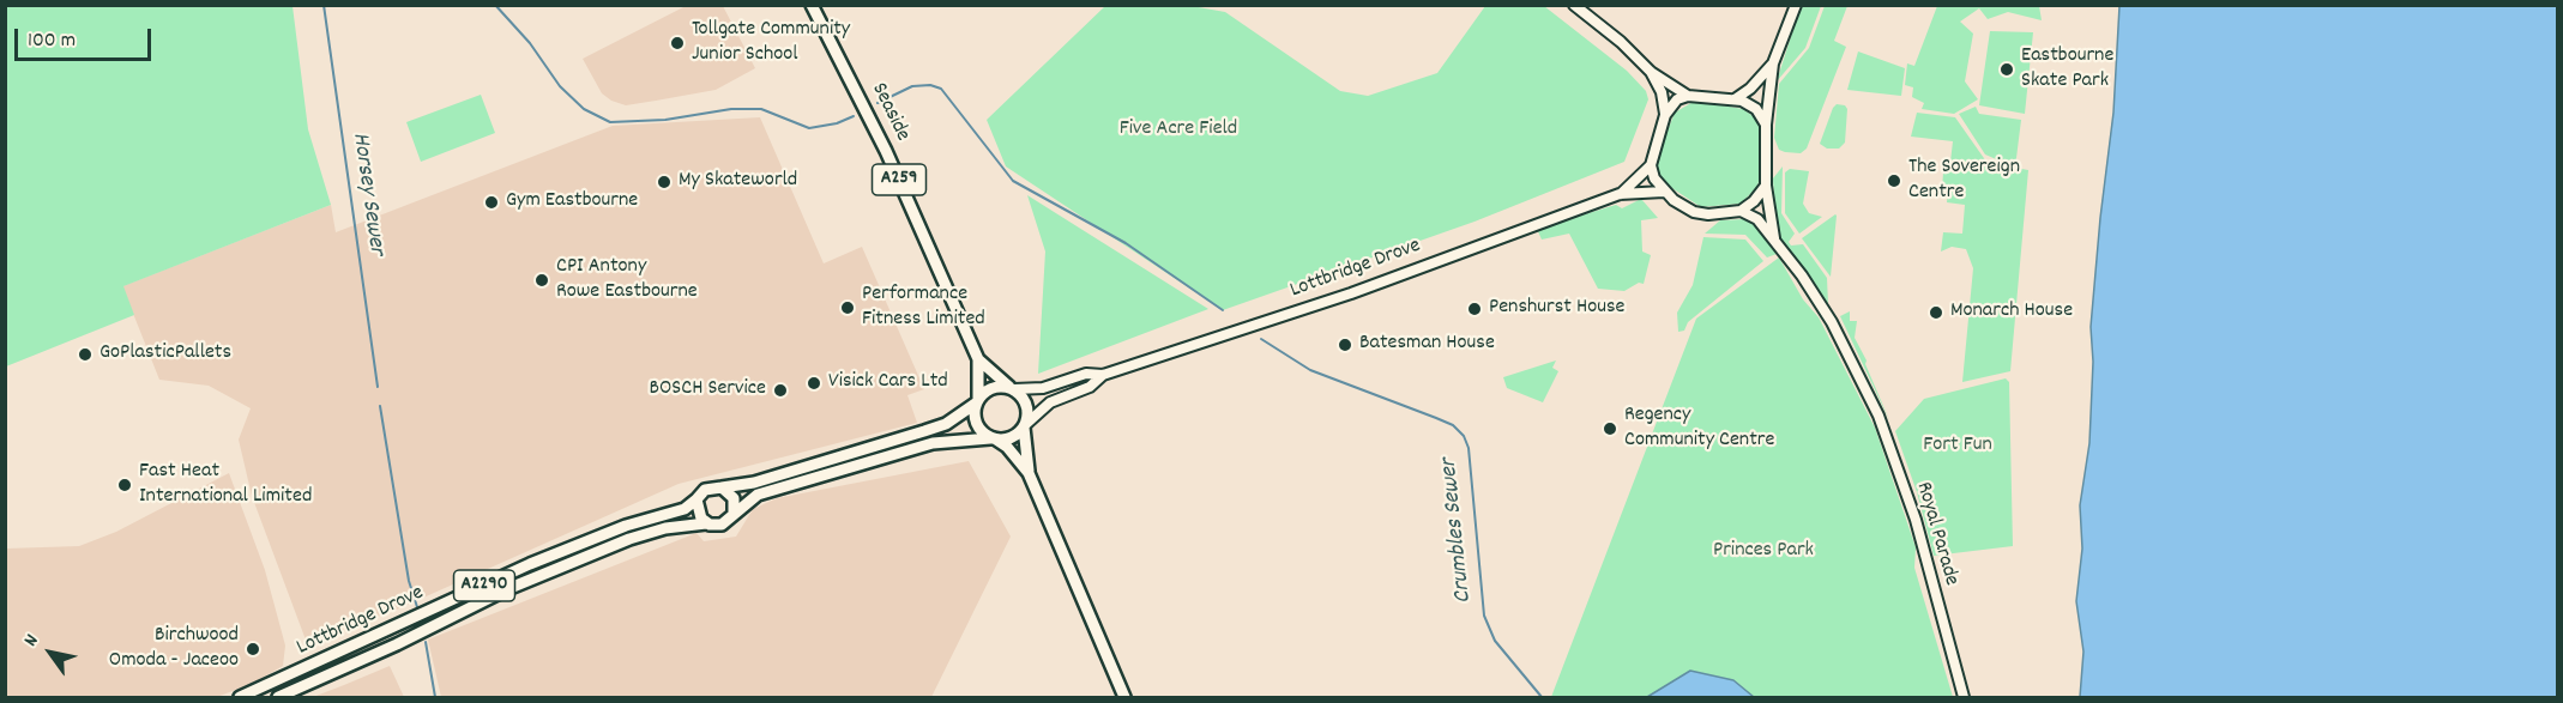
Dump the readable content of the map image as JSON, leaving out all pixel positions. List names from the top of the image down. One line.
{"streets":{"main road":["Seaside","A259","Lottbridge Drove","A2290"],"street":["Royal Parade"]},"crossings":[["Seaside","Lottbridge Drove"],["Lottbridge Drove","Royal Parade"]],"water":["Horsey Sewer","Crumbles Sewer"],"parks":["Five Acre Field","Fort Fun","Princes Park"],"places":["Tollgate Community Junior School","Eastbourne Skate Park","The Sovereign Centre","My Skateworld","Gym Eastbourne","CPI Antony Rowe Eastbourne","Performance Fitness Limited","Penshurst House","Monarch House","Batesman House","GoPlasticPallets","Visick Cars Ltd","BOSCH Service","Regency Community Centre","Fast Heat International Limited","Birchwood Omoda - Jaceoo"],"scale_bar":"100 m","north":"top left"}
